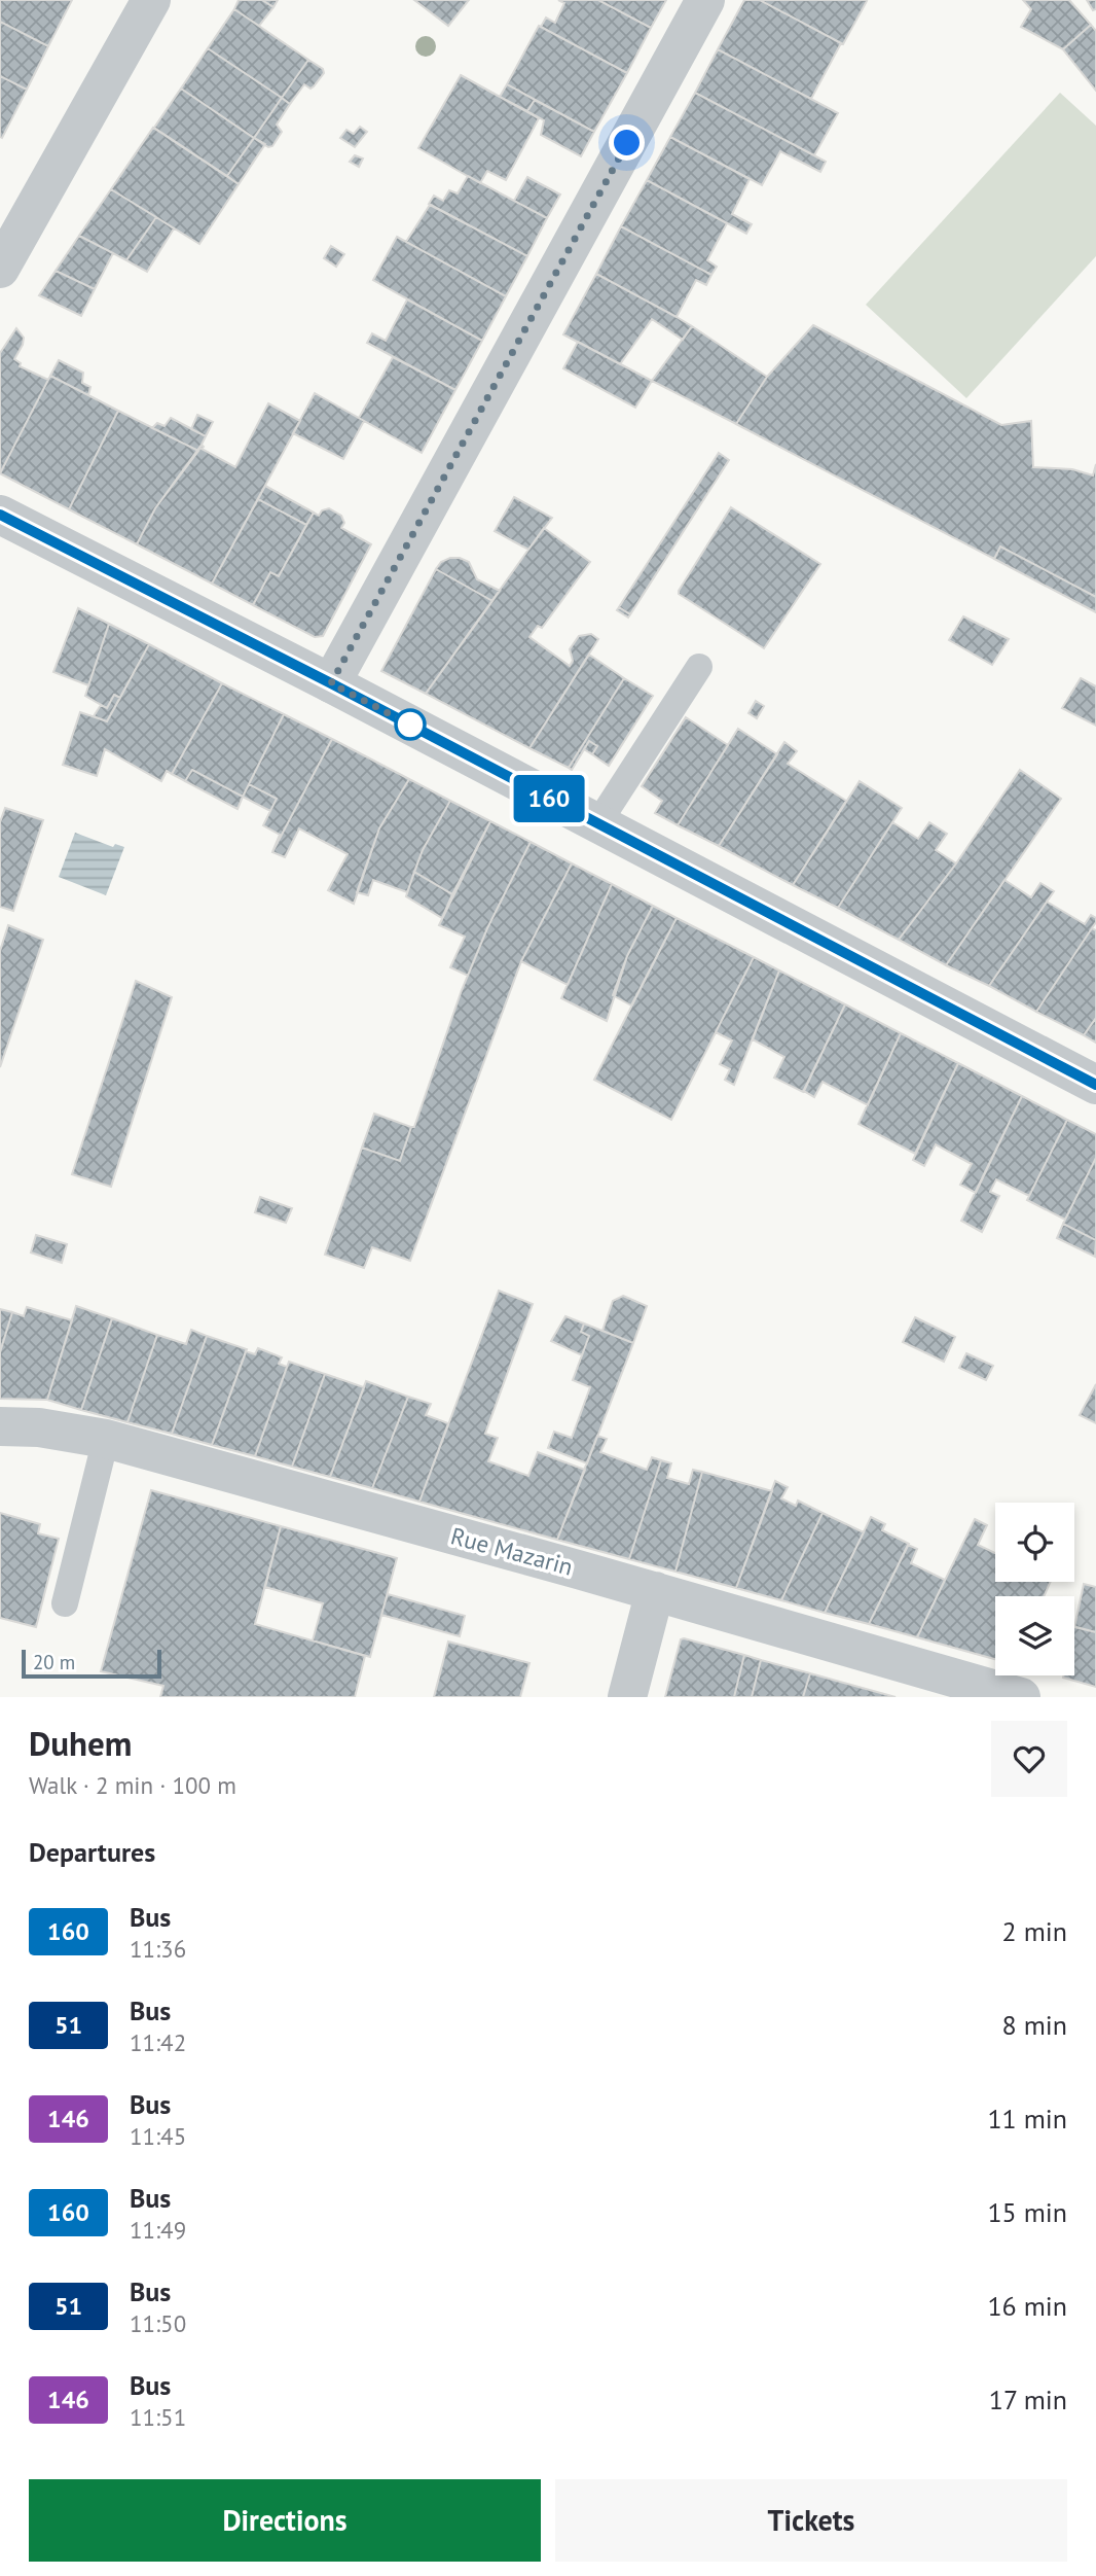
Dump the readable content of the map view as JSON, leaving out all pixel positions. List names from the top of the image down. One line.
{"streets":{"street":["Rue Mazarin"]},"lines":["bus line 160"],"scale_bar":"20 m","page":{"on_map":"160","scale":"20 m","heading":[["Duhem","Walk · 2 min · 100 m"],"Departures"],"list":[{"mark":"160","name":"Bus","note":"11:36","value":"2 min"},{"mark":"51","name":"Bus","note":"11:42","value":"8 min"},{"mark":"146","name":"Bus","note":"11:45","value":"11 min"},{"mark":"160","name":"Bus","note":"11:49","value":"15 min"},{"mark":"51","name":"Bus","note":"11:50","value":"16 min"},{"mark":"146","name":"Bus","note":"11:51","value":"17 min"}],"buttons":["Directions","Tickets"]}}
